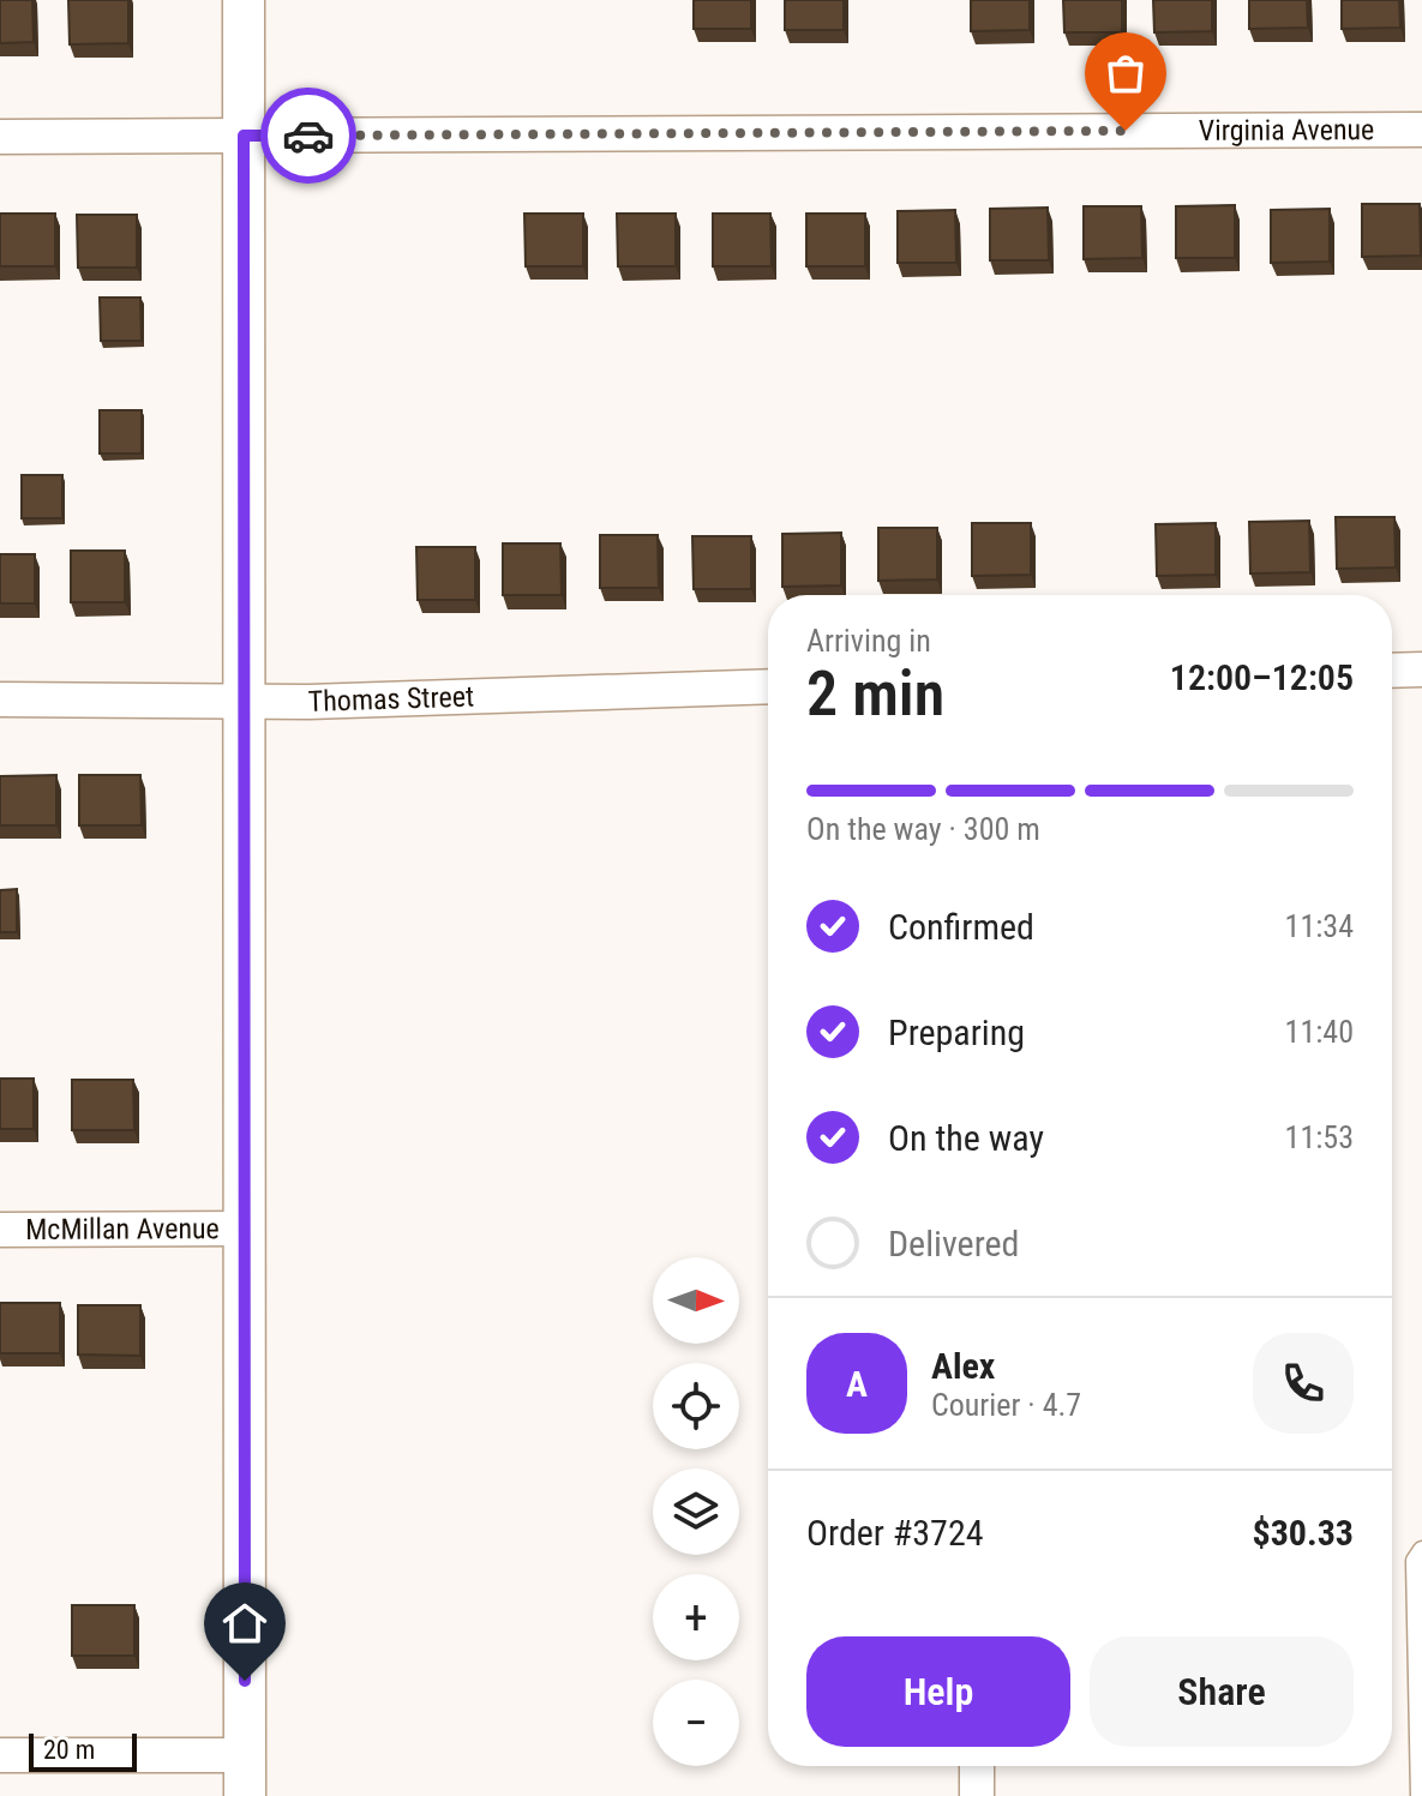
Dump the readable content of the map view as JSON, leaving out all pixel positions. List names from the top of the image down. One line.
{"streets":{"street":["Virginia Avenue","Thomas Street","McMillan Avenue"]},"scale_bar":"20 m","north":"right","page":{"heading":["2 min","Arriving in","12:00–12:05"],"panel":["Alex","Courier · 4.7","Order #3724","$30.33"],"bar":"On the way · 300 m","list":[["Confirmed","11:34"],["Preparing","11:40"],["On the way","11:53"],"Delivered"],"map_buttons":["+","−"],"round":"A","buttons":["Help","Share"],"scale":"20 m"}}
